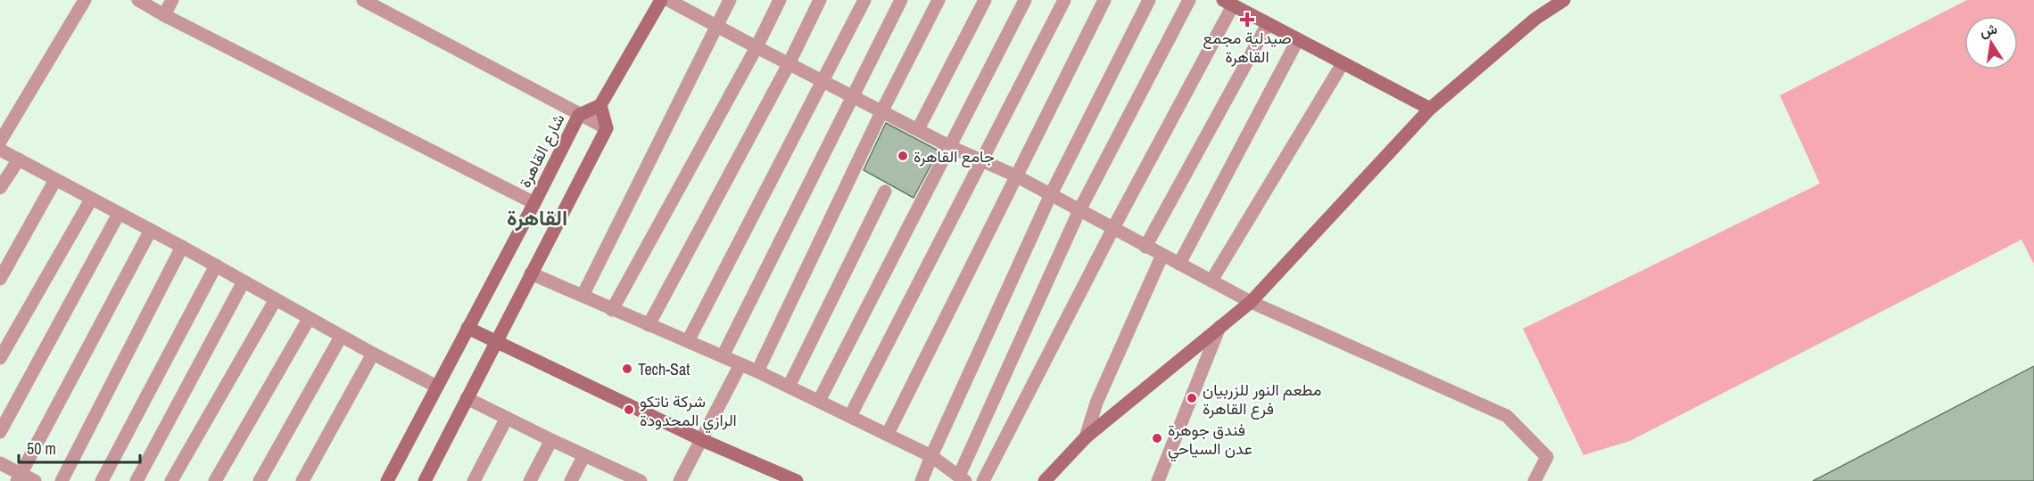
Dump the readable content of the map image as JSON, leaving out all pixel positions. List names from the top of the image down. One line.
{"streets":{"street":["شارع القاهرة"]},"districts":["القاهرة"],"places":{"health":["صيدلية مجمع القاهرة"],"other":["جامع القاهرة","Tech-Sat","مطعم النور للزربيان فرع القاهرة","شركة ناتكو الرازي المحدودة","فندق جوهرة عدن السياحي"]},"scale_bar":"50 m","north":"top"}
